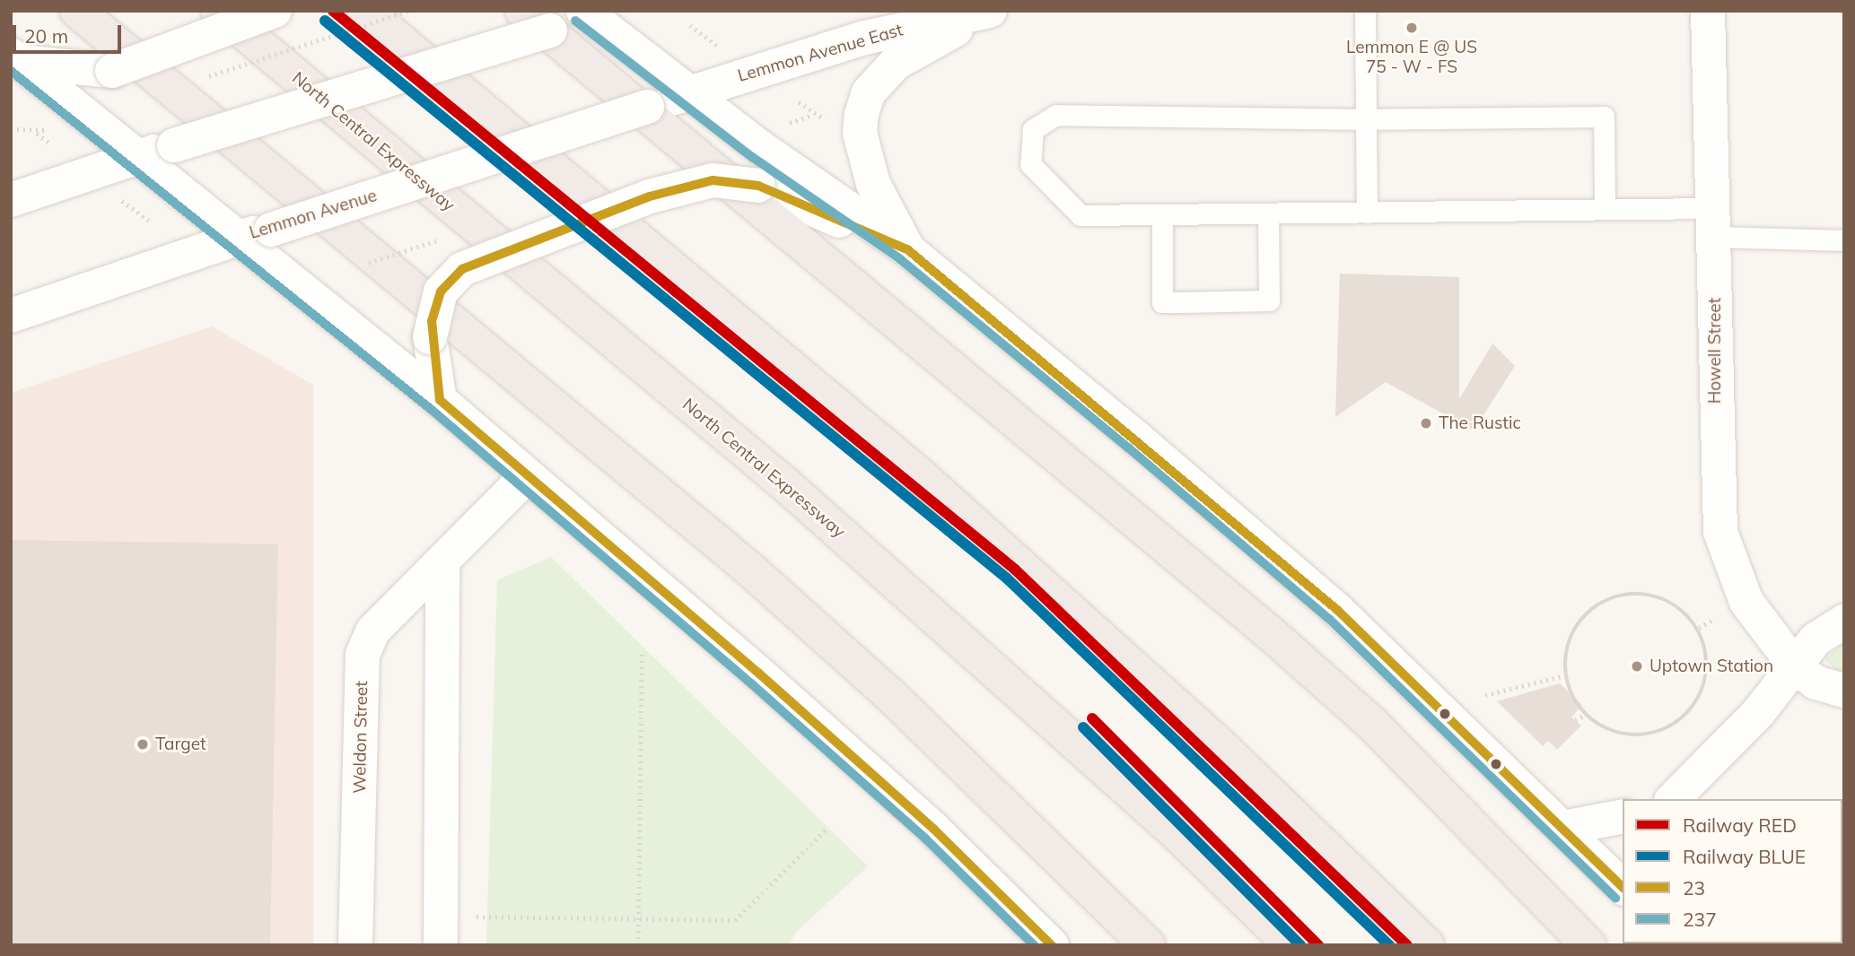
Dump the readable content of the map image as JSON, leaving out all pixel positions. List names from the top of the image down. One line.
{"streets":{"highway":["North Central Expressway"],"main road":["Lemmon Avenue East","Lemmon Avenue","Howell Street","Weldon Street"]},"crossings":[["Lemmon Avenue East","Lemmon Avenue"]],"places":["Lemmon E @ US 75 - W - FS","The Rustic","Uptown Station","Target"],"lines":["rail line RED","rail line BLUE","transit line 237","transit line 23"],"legend":["Railway RED","Railway BLUE","23","237"],"scale_bar":"20 m"}
